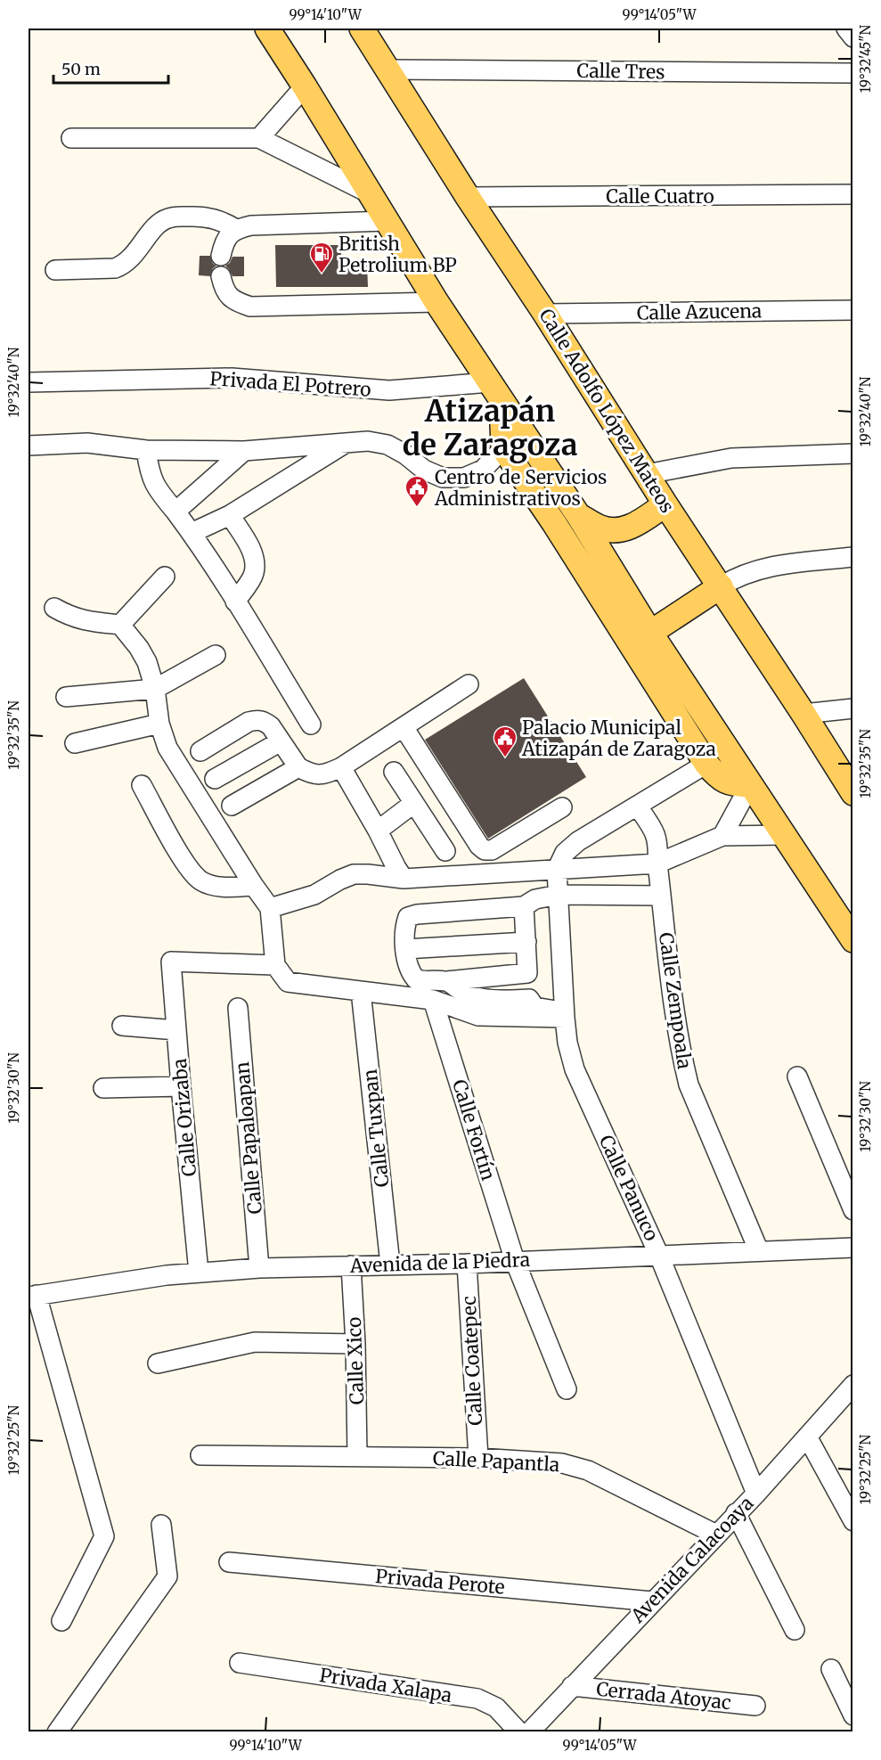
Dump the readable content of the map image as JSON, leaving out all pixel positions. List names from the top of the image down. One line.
{"streets":{"main road":["Calle Adolfo López Mateos"],"street":["Calle Tres","Calle Cuatro","Calle Azucena","Privada El Potrero","Calle Zempoala","Calle Orizaba","Calle Tuxpan","Calle Fortín","Calle Papaloapan","Calle Panuco","Avenida de la Piedra","Calle Xico","Calle Coatepec","Calle Papantla","Avenida Calacoaya","Privada Perote","Privada Xalapa","Cerrada Atoyac"]},"crossings":[["Calle Tres","Calle Adolfo López Mateos"],["Calle Cuatro","Calle Adolfo López Mateos"],["Calle Azucena","Calle Adolfo López Mateos"],["Calle Zempoala","Avenida de la Piedra"],["Calle Orizaba","Avenida de la Piedra"],["Calle Tuxpan","Avenida de la Piedra"],["Calle Fortín","Avenida de la Piedra"],["Calle Papaloapan","Avenida de la Piedra"],["Calle Panuco","Avenida de la Piedra"],["Calle Panuco","Avenida Calacoaya"],["Avenida de la Piedra","Calle Xico"],["Avenida de la Piedra","Calle Coatepec"],["Calle Xico","Calle Papantla"],["Calle Coatepec","Calle Papantla"],["Calle Papantla","Avenida Calacoaya"],["Avenida Calacoaya","Privada Perote"],["Avenida Calacoaya","Cerrada Atoyac"]],"districts":["Atizapán de Zaragoza"],"places":{"fuel station":["British Petrolium BP"],"public building":["Centro de Servicios Administrativos","Palacio Municipal Atizapán de Zaragoza"]},"scale_bar":"50 m","coordinates":["99°14'10\"W","99°14'05\"W","19°32'45\"N","19°32'40\"N","19°32'35\"N","19°32'30\"N","19°32'25\"N"]}
